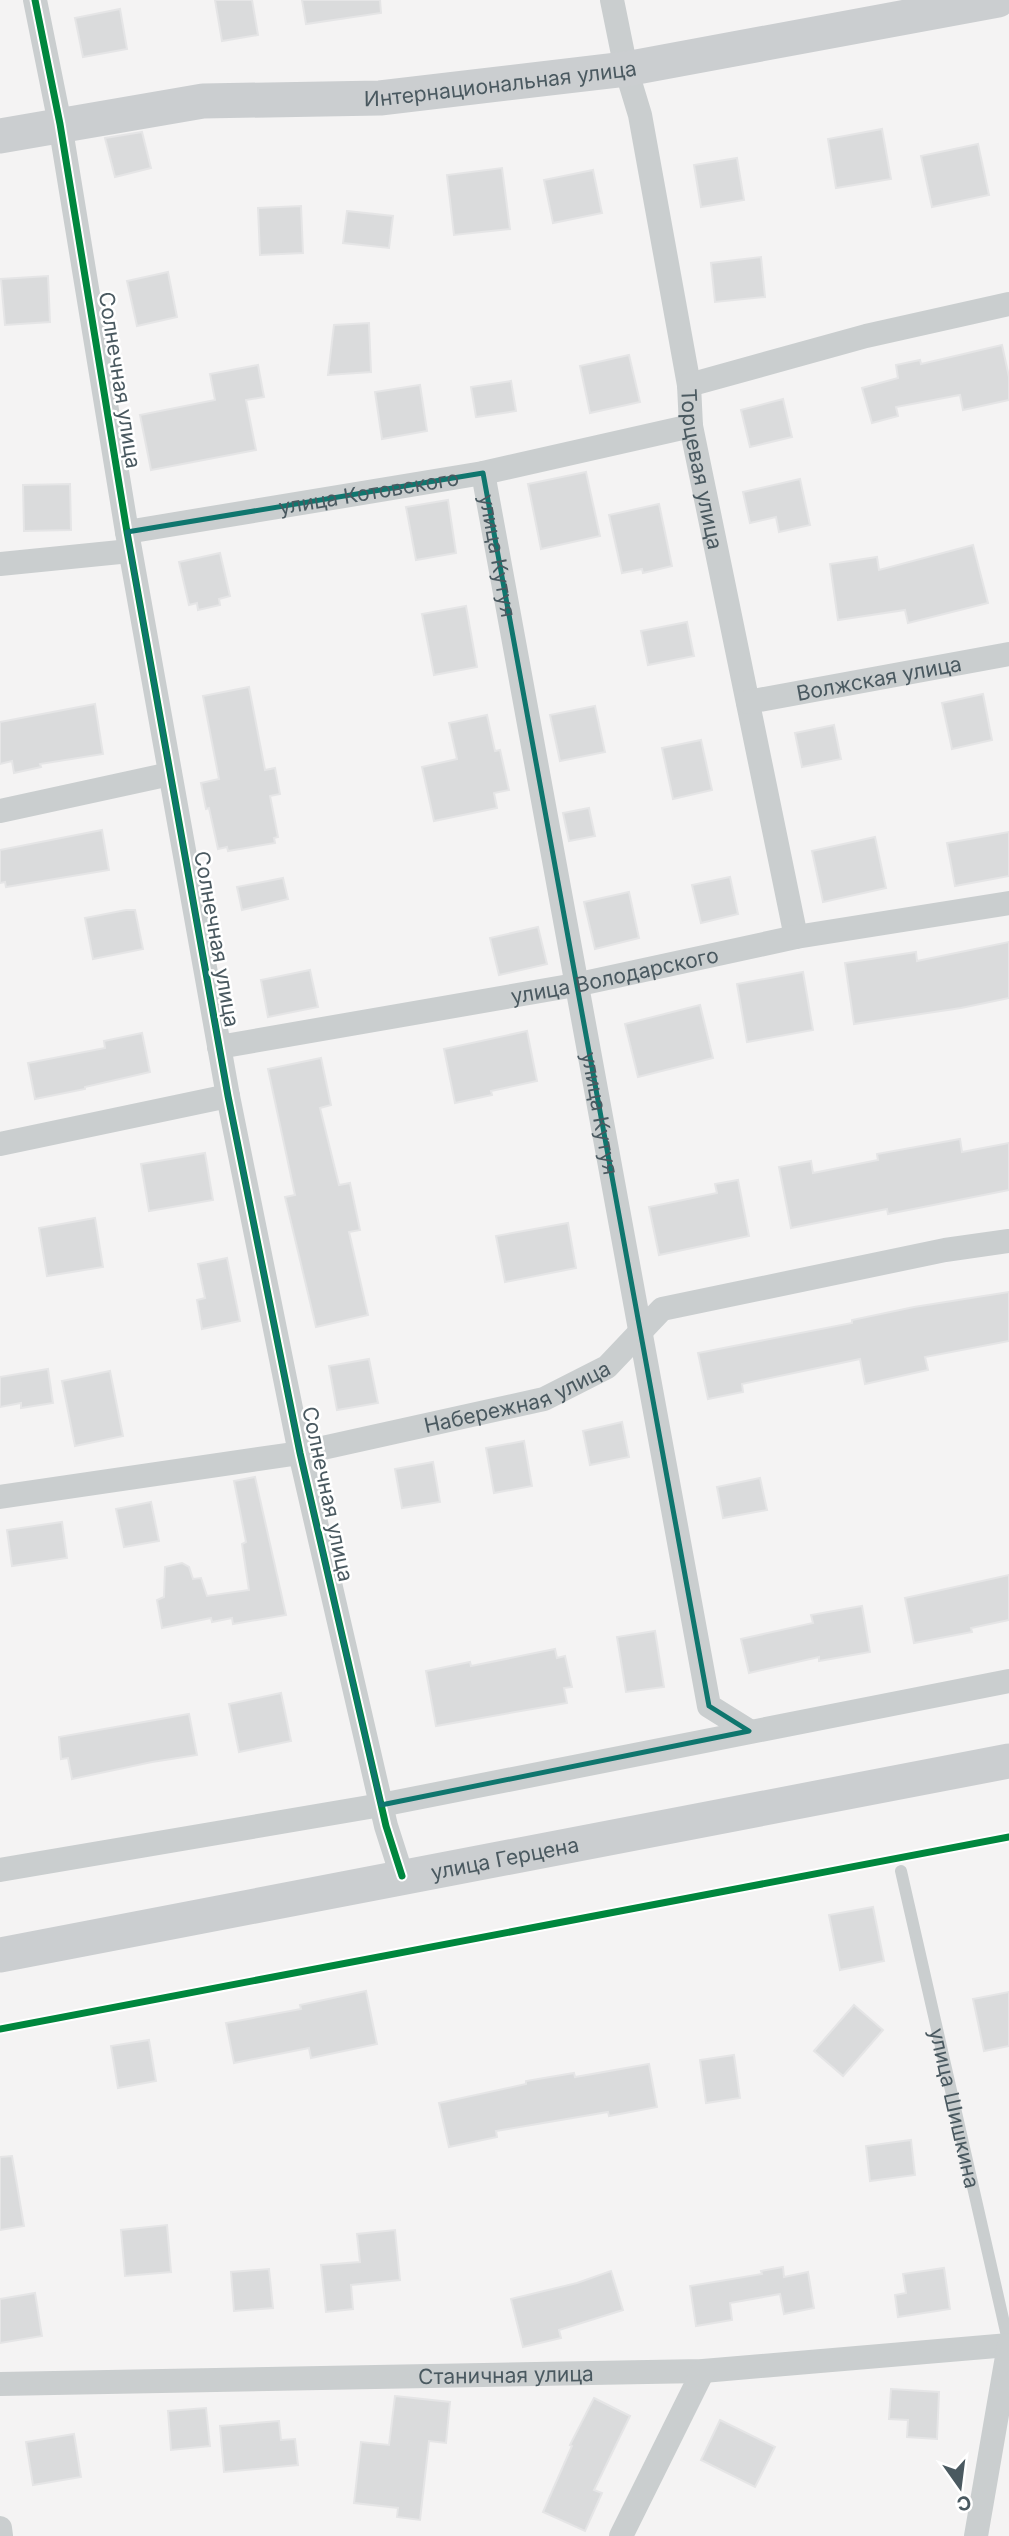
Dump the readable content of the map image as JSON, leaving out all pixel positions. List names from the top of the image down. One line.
{"streets":{"main road":["Интернациональная улица","улица Герцена"],"street":["Солнечная улица","Торцевая улица","улица Котовского","улица Кутуя","Волжская улица","улица Володарского","Набережная улица","улица Шишкина","Станичная улица"]},"crossings":[["Интернациональная улица","Солнечная улица"],["Интернациональная улица","Торцевая улица"],["Солнечная улица","улица Котовского"],["Солнечная улица","улица Володарского"],["Солнечная улица","Набережная улица"],["Солнечная улица","улица Герцена"],["Торцевая улица","улица Котовского"],["Торцевая улица","Волжская улица"],["Торцевая улица","улица Володарского"],["улица Котовского","улица Кутуя"],["улица Кутуя","улица Володарского"],["улица Кутуя","Набережная улица"],["улица Шишкина","Станичная улица"]],"north":"bottom"}
